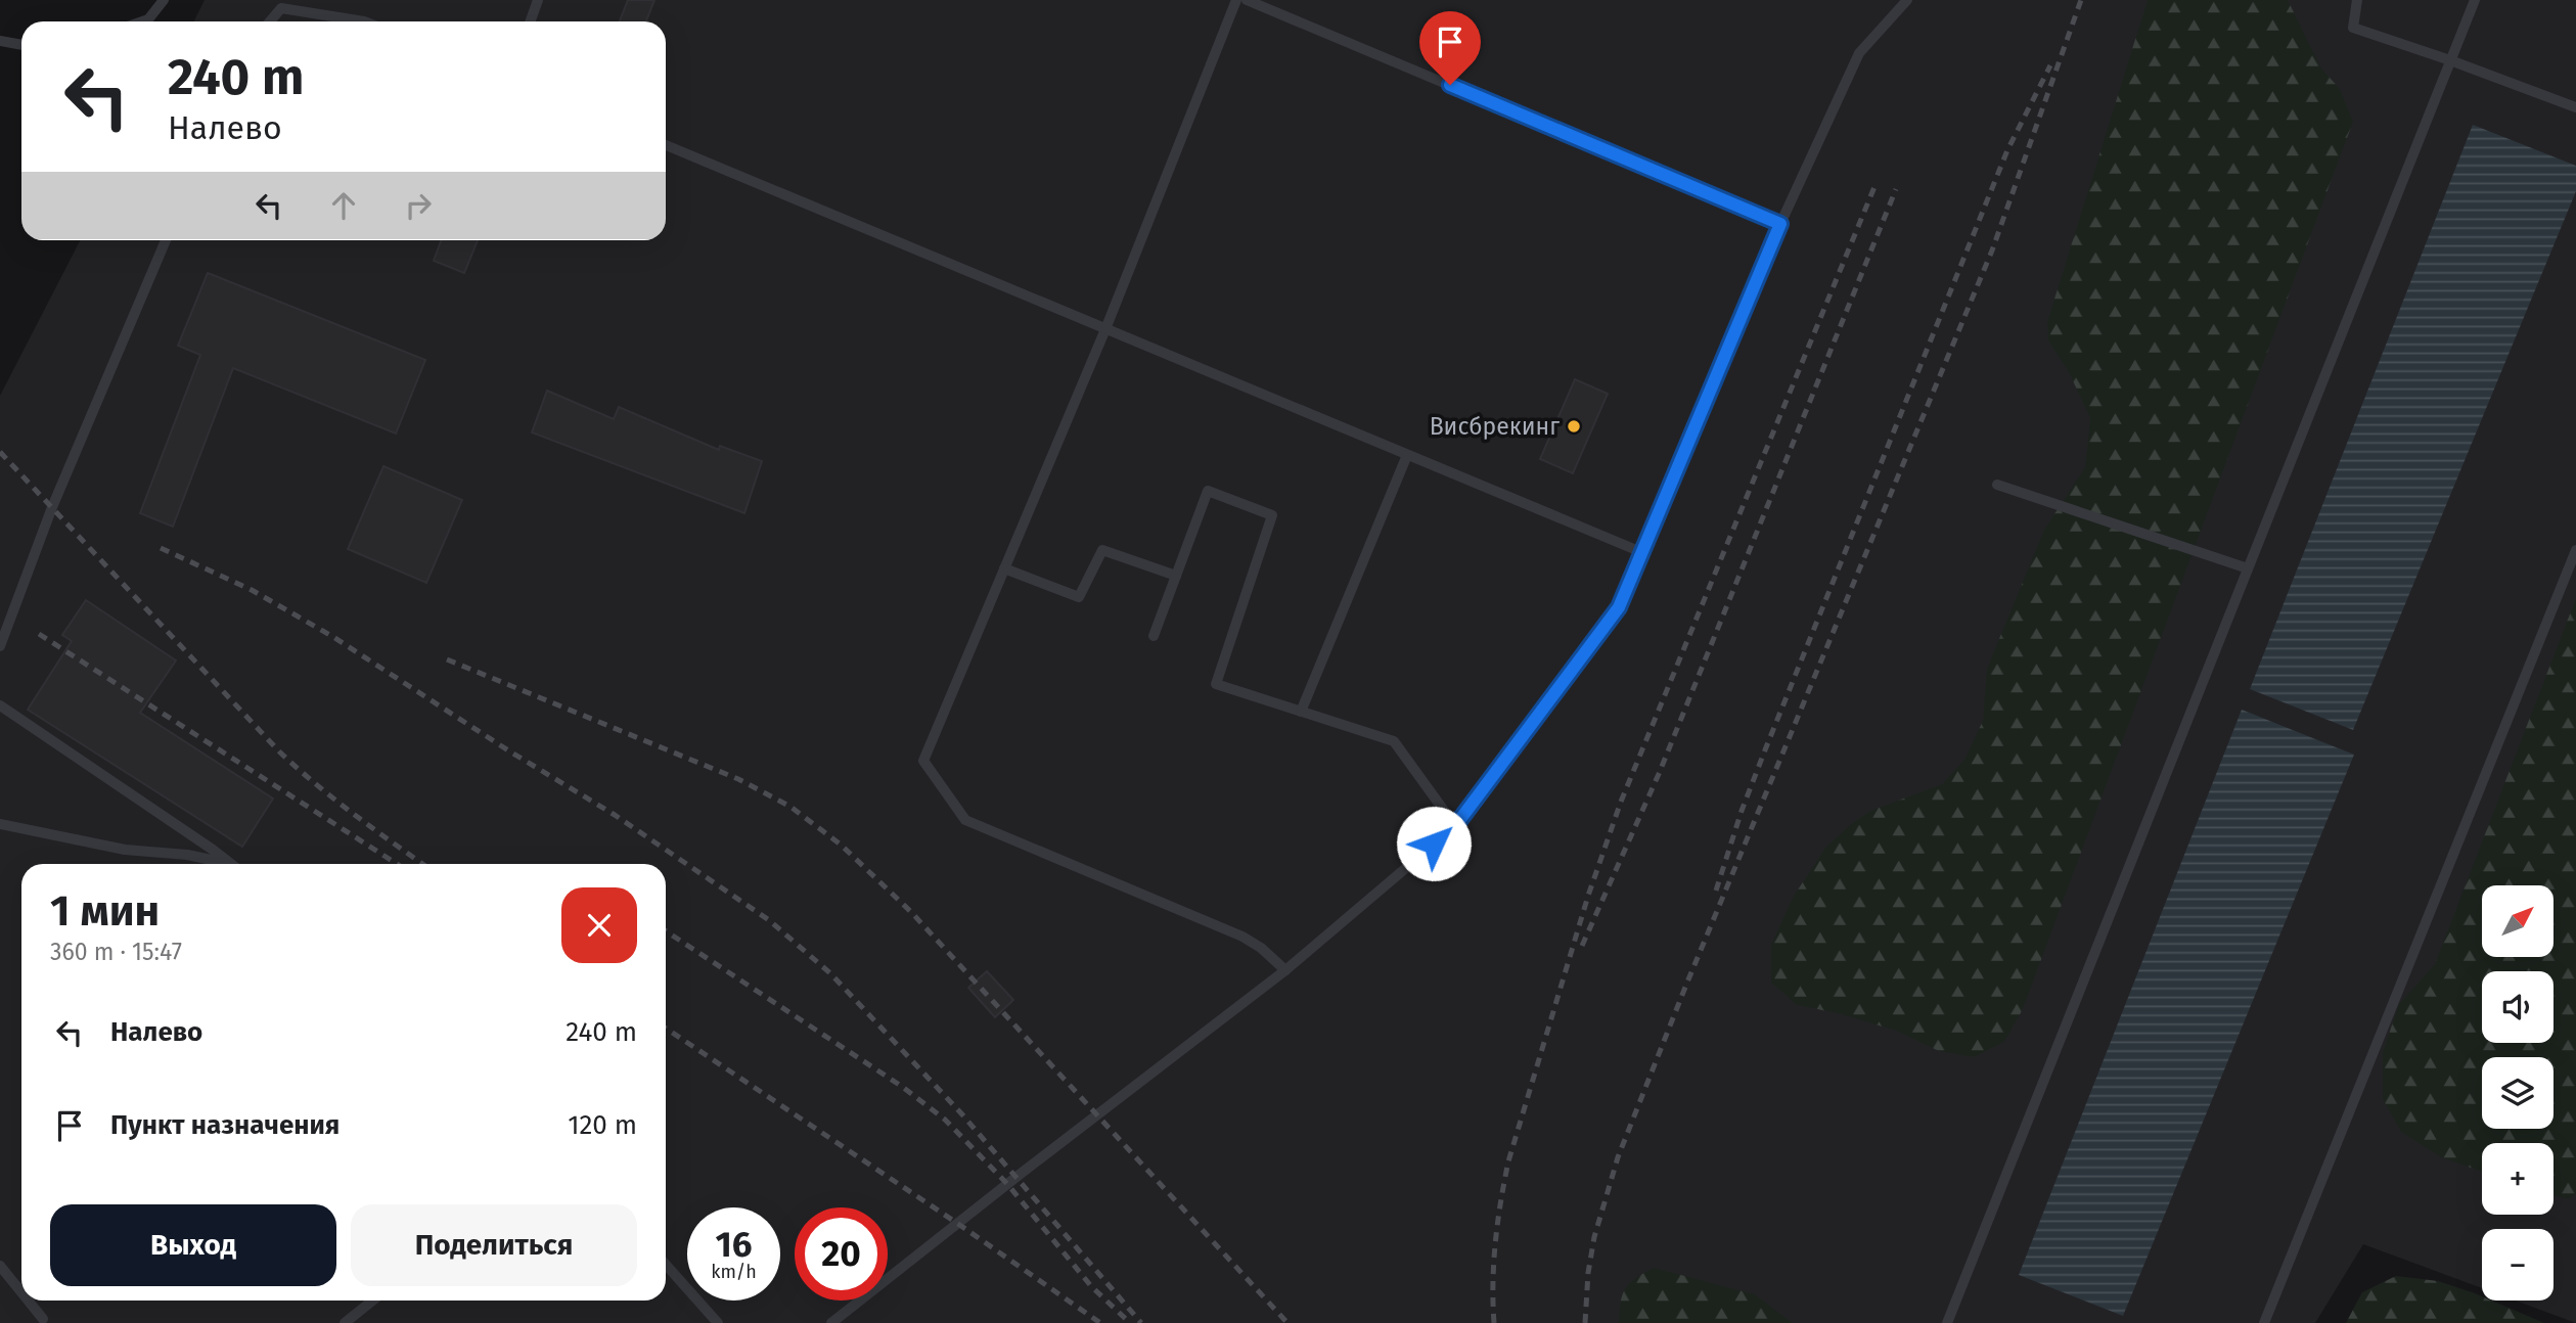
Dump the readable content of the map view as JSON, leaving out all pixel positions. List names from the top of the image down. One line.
{"places":["Висбрекинг"],"north":"top right","page":{"turn":["240 m","Налево"],"heading":["1 мин","360 m · 15:47"],"map_buttons":["+","−"],"list":[{"name":"Налево","value":"240 m"},{"name":"Пункт назначения","value":"120 m"}],"buttons":["Выход","Поделиться"],"speed":"16 km/h","limit":"20"}}
